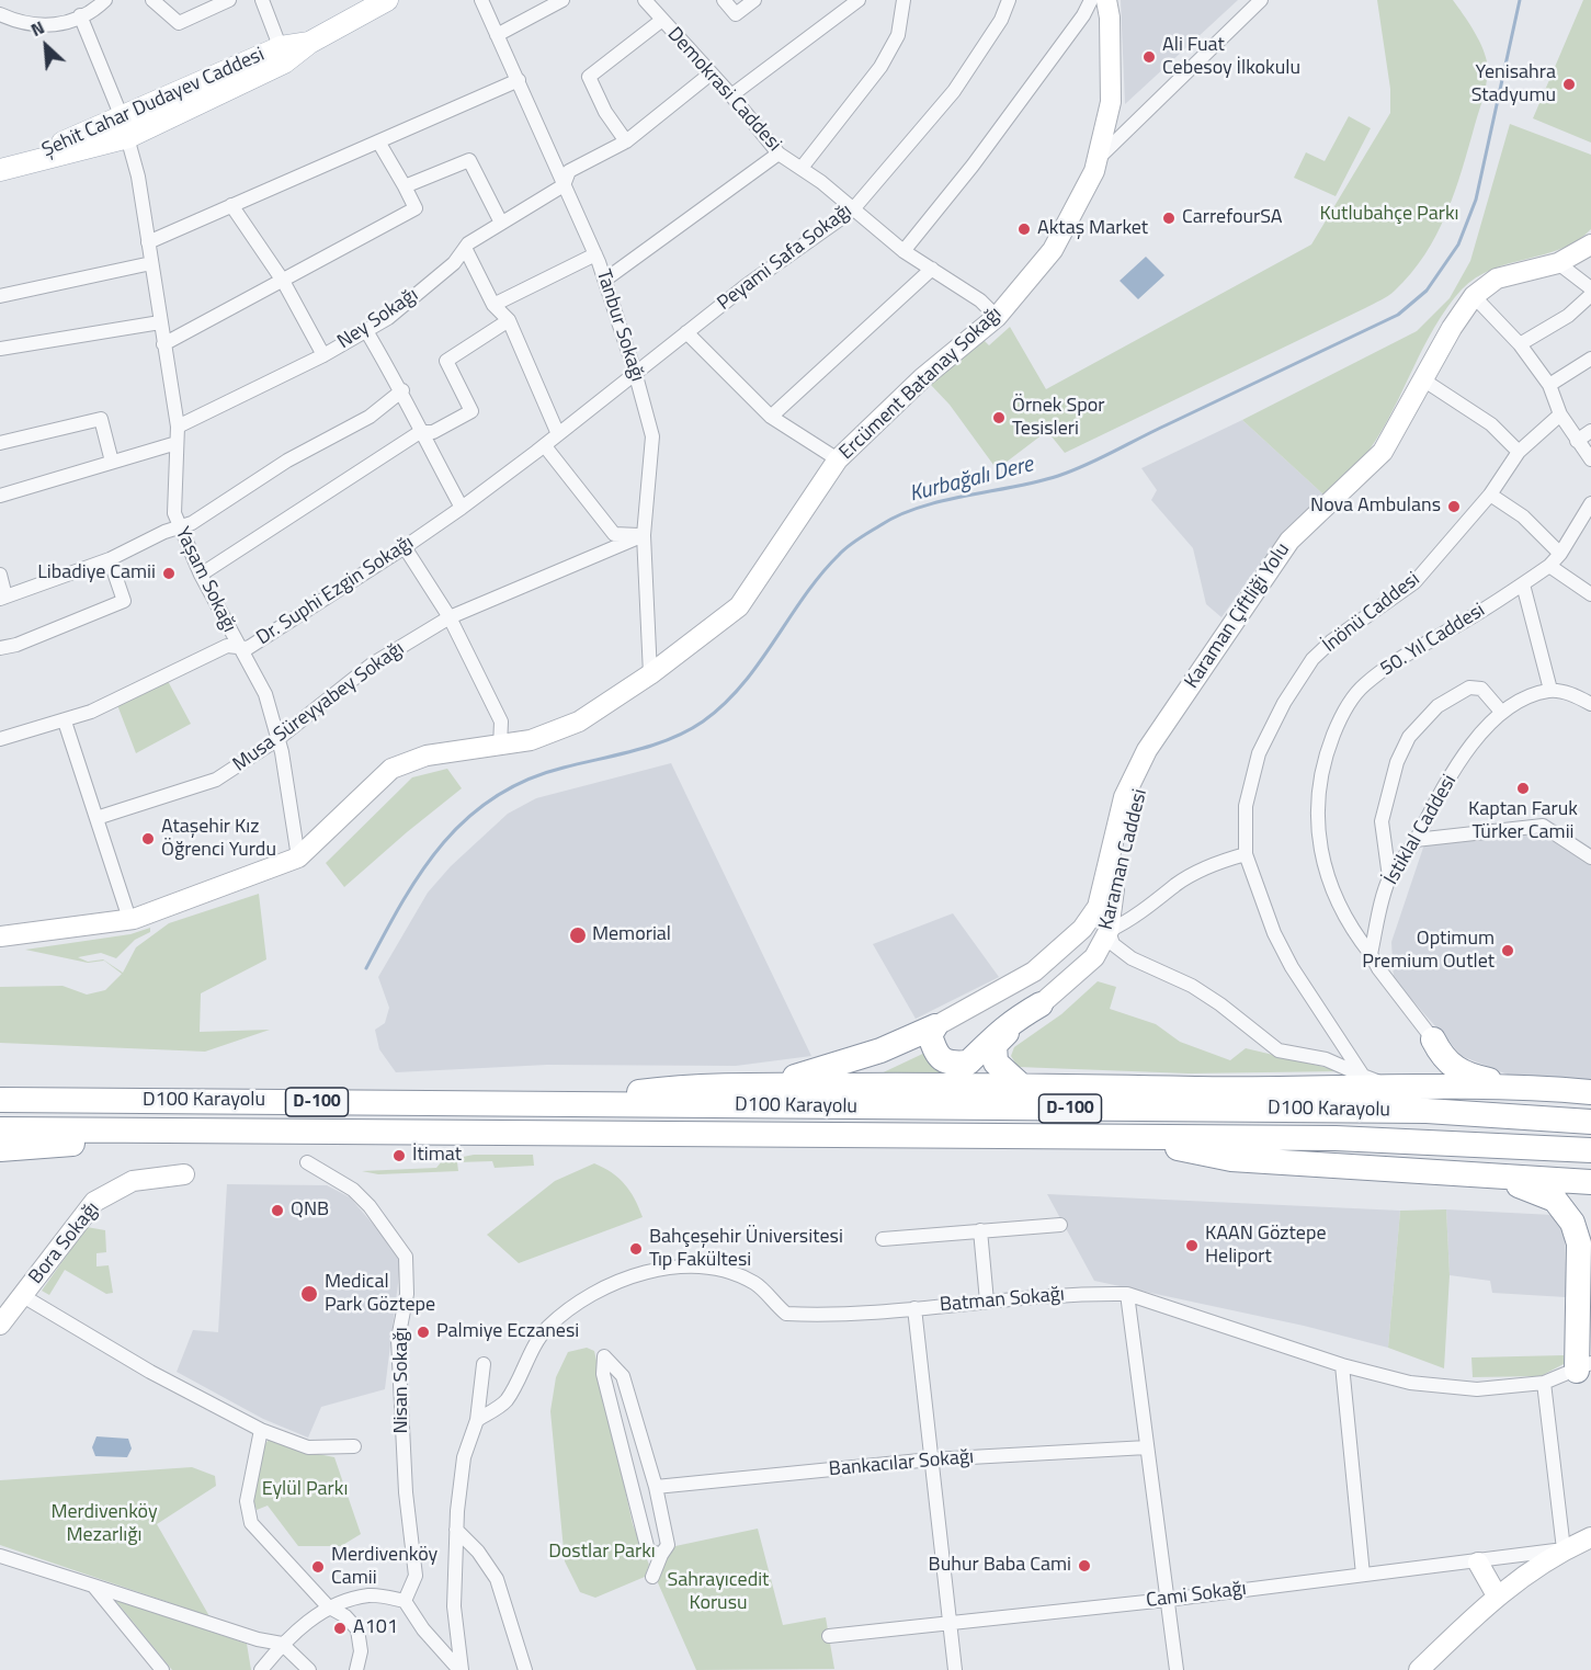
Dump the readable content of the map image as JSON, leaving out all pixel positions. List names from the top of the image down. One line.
{"streets":{"highway":["D100 Karayolu","D-100"],"main road":["Şehit Cahar Dudayev Caddesi","Ercüment Batanay Sokağı","Karaman Çiftliği Yolu","Karaman Caddesi","Bora Sokağı"],"street":["Demokrasi Caddesi","Peyami Safa Sokağı","Ney Sokağı","Tanbur Sokağı","Yaşam Sokağı","Dr. Suphi Ezgin Sokağı","İnönü Caddesi","50. Yıl Caddesi","Musa Süreyyabey Sokağı","İstiklal Caddesi","Batman Sokağı","Nisan Sokağı","Bankacılar Sokağı","Cami Sokağı"]},"crossings":[["Demokrasi Caddesi","Peyami Safa Sokağı"],["Demokrasi Caddesi","Ney Sokağı"],["Demokrasi Caddesi","Ercüment Batanay Sokağı"],["Şehit Cahar Dudayev Caddesi","Yaşam Sokağı"],["Peyami Safa Sokağı","Tanbur Sokağı"],["Peyami Safa Sokağı","Dr. Suphi Ezgin Sokağı"],["Ney Sokağı","Tanbur Sokağı"],["Ney Sokağı","Yaşam Sokağı"],["Tanbur Sokağı","Ercüment Batanay Sokağı"],["Tanbur Sokağı","Dr. Suphi Ezgin Sokağı"],["Tanbur Sokağı","Musa Süreyyabey Sokağı"],["Ercüment Batanay Sokağı","Yaşam Sokağı"],["Yaşam Sokağı","Dr. Suphi Ezgin Sokağı"],["Yaşam Sokağı","Musa Süreyyabey Sokağı"],["Karaman Çiftliği Yolu","Karaman Caddesi"],["50. Yıl Caddesi","İstiklal Caddesi"]],"water":["Kurbağalı Dere"],"parks":["Kutlubahçe Parkı","Eylül Parkı","Merdivenköy Mezarlığı","Dostlar Parkı","Sahrayıcedit Korusu"],"places":["Ali Fuat Cebesoy İlkokulu","Yenisahra Stadyumu","CarrefourSA","Aktaş Market","Örnek Spor Tesisleri","Nova Ambulans","Libadiye Camii","Kaptan Faruk Türker Camii","Ataşehir Kız Öğrenci Yurdu","Memorial","Optimum Premium Outlet","İtimat","QNB","KAAN Göztepe Heliport","Bahçeşehir Üniversitesi Tıp Fakültesi","Medical Park Göztepe","Palmiye Eczanesi","Buhur Baba Cami","Merdivenköy Camii","A101"],"north":"top left"}
